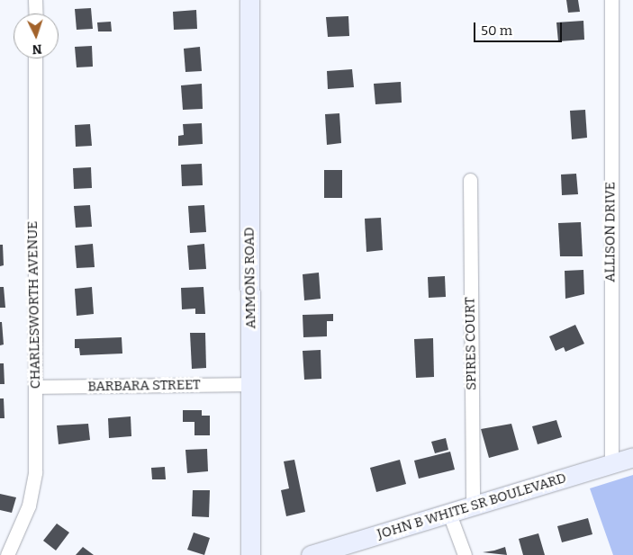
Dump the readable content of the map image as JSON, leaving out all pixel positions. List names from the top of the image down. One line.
{"streets":{"street":["ALLISON DRIVE","AMMONS ROAD","CHARLESWORTH AVENUE","SPIRES COURT","BARBARA STREET","JOHN B WHITE SR BOULEVARD"]},"crossings":[["ALLISON DRIVE","JOHN B WHITE SR BOULEVARD"],["AMMONS ROAD","BARBARA STREET"],["CHARLESWORTH AVENUE","BARBARA STREET"],["SPIRES COURT","JOHN B WHITE SR BOULEVARD"]],"scale_bar":"50 m","north":"bottom"}
